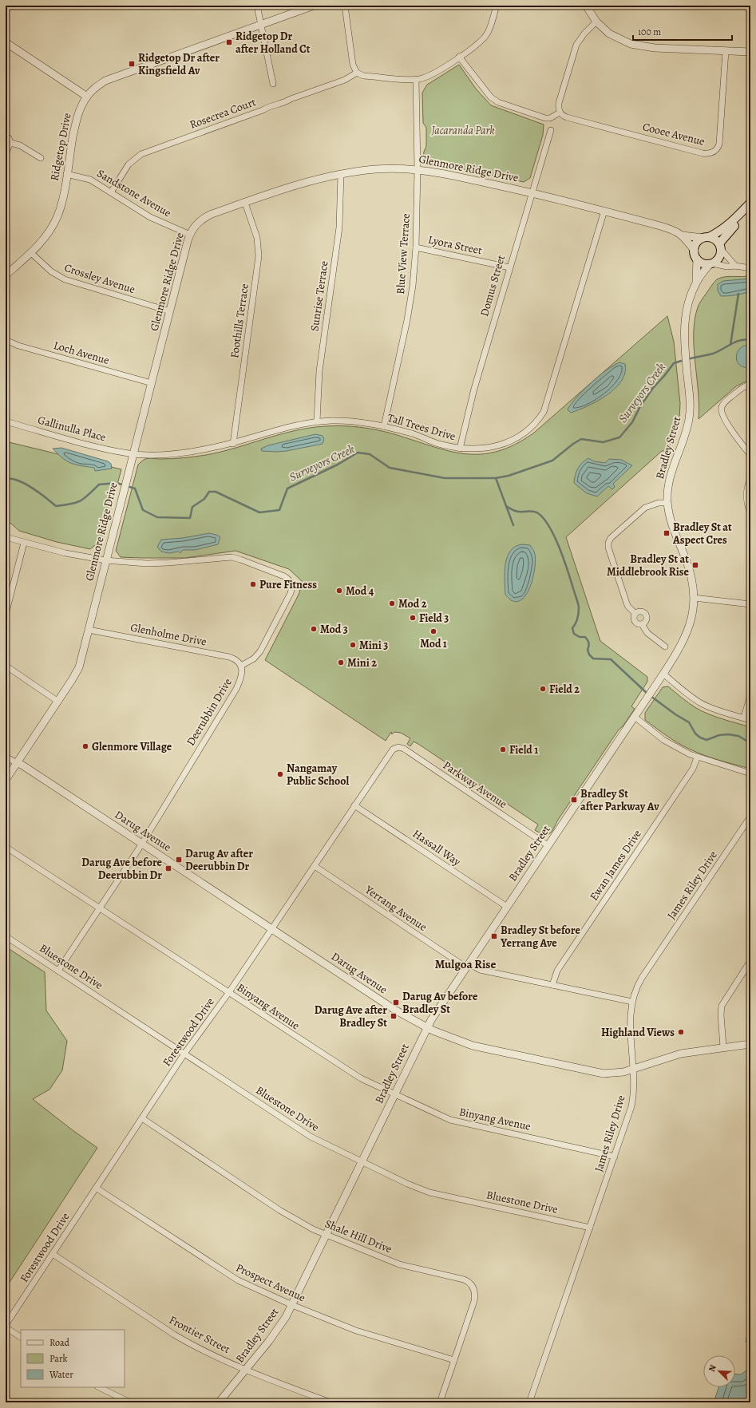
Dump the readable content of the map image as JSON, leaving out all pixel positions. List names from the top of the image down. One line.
{"streets":{"street":["Rosecrea Court","Cooee Avenue","Ridgetop Drive","Glenmore Ridge Drive","Sandstone Avenue","Lyora Street","Blue View Terrace","Crossley Avenue","Domus Street","Sunrise Terrace","Foothills Terrace","Loch Avenue","Tall Trees Drive","Gallinulla Place","Bradley Street","Glenholme Drive","Deerubbin Drive","Parkway Avenue","Darug Avenue","Hassall Way","Ewan James Drive","James Riley Drive","Yerrang Avenue","Bluestone Drive","Binyang Avenue","Forestwood Drive","Shale Hill Drive","Prospect Avenue","Frontier Street"]},"crossings":[["Rosecrea Court","Sandstone Avenue"],["Ridgetop Drive","Sandstone Avenue"],["Ridgetop Drive","Crossley Avenue"],["Glenmore Ridge Drive","Sandstone Avenue"],["Glenmore Ridge Drive","Blue View Terrace"],["Glenmore Ridge Drive","Crossley Avenue"],["Glenmore Ridge Drive","Domus Street"],["Glenmore Ridge Drive","Sunrise Terrace"],["Glenmore Ridge Drive","Foothills Terrace"],["Glenmore Ridge Drive","Loch Avenue"],["Glenmore Ridge Drive","Tall Trees Drive"],["Glenmore Ridge Drive","Gallinulla Place"],["Glenmore Ridge Drive","Bradley Street"],["Glenmore Ridge Drive","Glenholme Drive"],["Glenmore Ridge Drive","Darug Avenue"],["Lyora Street","Blue View Terrace"],["Lyora Street","Domus Street"],["Blue View Terrace","Tall Trees Drive"],["Domus Street","Tall Trees Drive"],["Sunrise Terrace","Tall Trees Drive"],["Foothills Terrace","Tall Trees Drive"],["Tall Trees Drive","Gallinulla Place"],["Bradley Street","Parkway Avenue"],["Bradley Street","Darug Avenue"],["Bradley Street","Hassall Way"],["Bradley Street","Yerrang Avenue"],["Bradley Street","Bluestone Drive"],["Bradley Street","Binyang Avenue"],["Bradley Street","Shale Hill Drive"],["Bradley Street","Prospect Avenue"],["Bradley Street","Frontier Street"],["Glenholme Drive","Deerubbin Drive"],["Deerubbin Drive","Darug Avenue"],["Deerubbin Drive","Bluestone Drive"],["Deerubbin Drive","Binyang Avenue"],["Parkway Avenue","Forestwood Drive"],["Darug Avenue","James Riley Drive"],["Darug Avenue","Forestwood Drive"],["Hassall Way","Forestwood Drive"],["Ewan James Drive","Yerrang Avenue"],["James Riley Drive","Yerrang Avenue"],["James Riley Drive","Bluestone Drive"],["James Riley Drive","Binyang Avenue"],["Yerrang Avenue","Forestwood Drive"],["Bluestone Drive","Forestwood Drive"],["Binyang Avenue","Forestwood Drive"],["Forestwood Drive","Shale Hill Drive"],["Forestwood Drive","Prospect Avenue"],["Forestwood Drive","Frontier Street"],["Shale Hill Drive","Prospect Avenue"]],"districts":["Mulgoa Rise"],"water":["Surveyors Creek"],"parks":["Jacaranda Park"],"places":{"transit":["Ridgetop Dr after Holland Ct","Ridgetop Dr after Kingsfield Av","Bradley St at Aspect Cres","Bradley St at Middlebrook Rise","Bradley St after Parkway Av","Darug Av after Deerubbin Dr","Darug Ave before Deerubbin Dr","Bradley St before Yerrang Ave","Darug Av before Bradley St","Darug Ave after Bradley St"],"other":["Pure Fitness","Mod 4","Mod 2","Field 3","Mod 3","Mod 1","Mini 3","Mini 2","Field 2","Glenmore Village","Field 1","Nangamay Public School","Highland Views"]},"legend":["Road","Park","Water"],"scale_bar":"100 m","north":"top left"}
